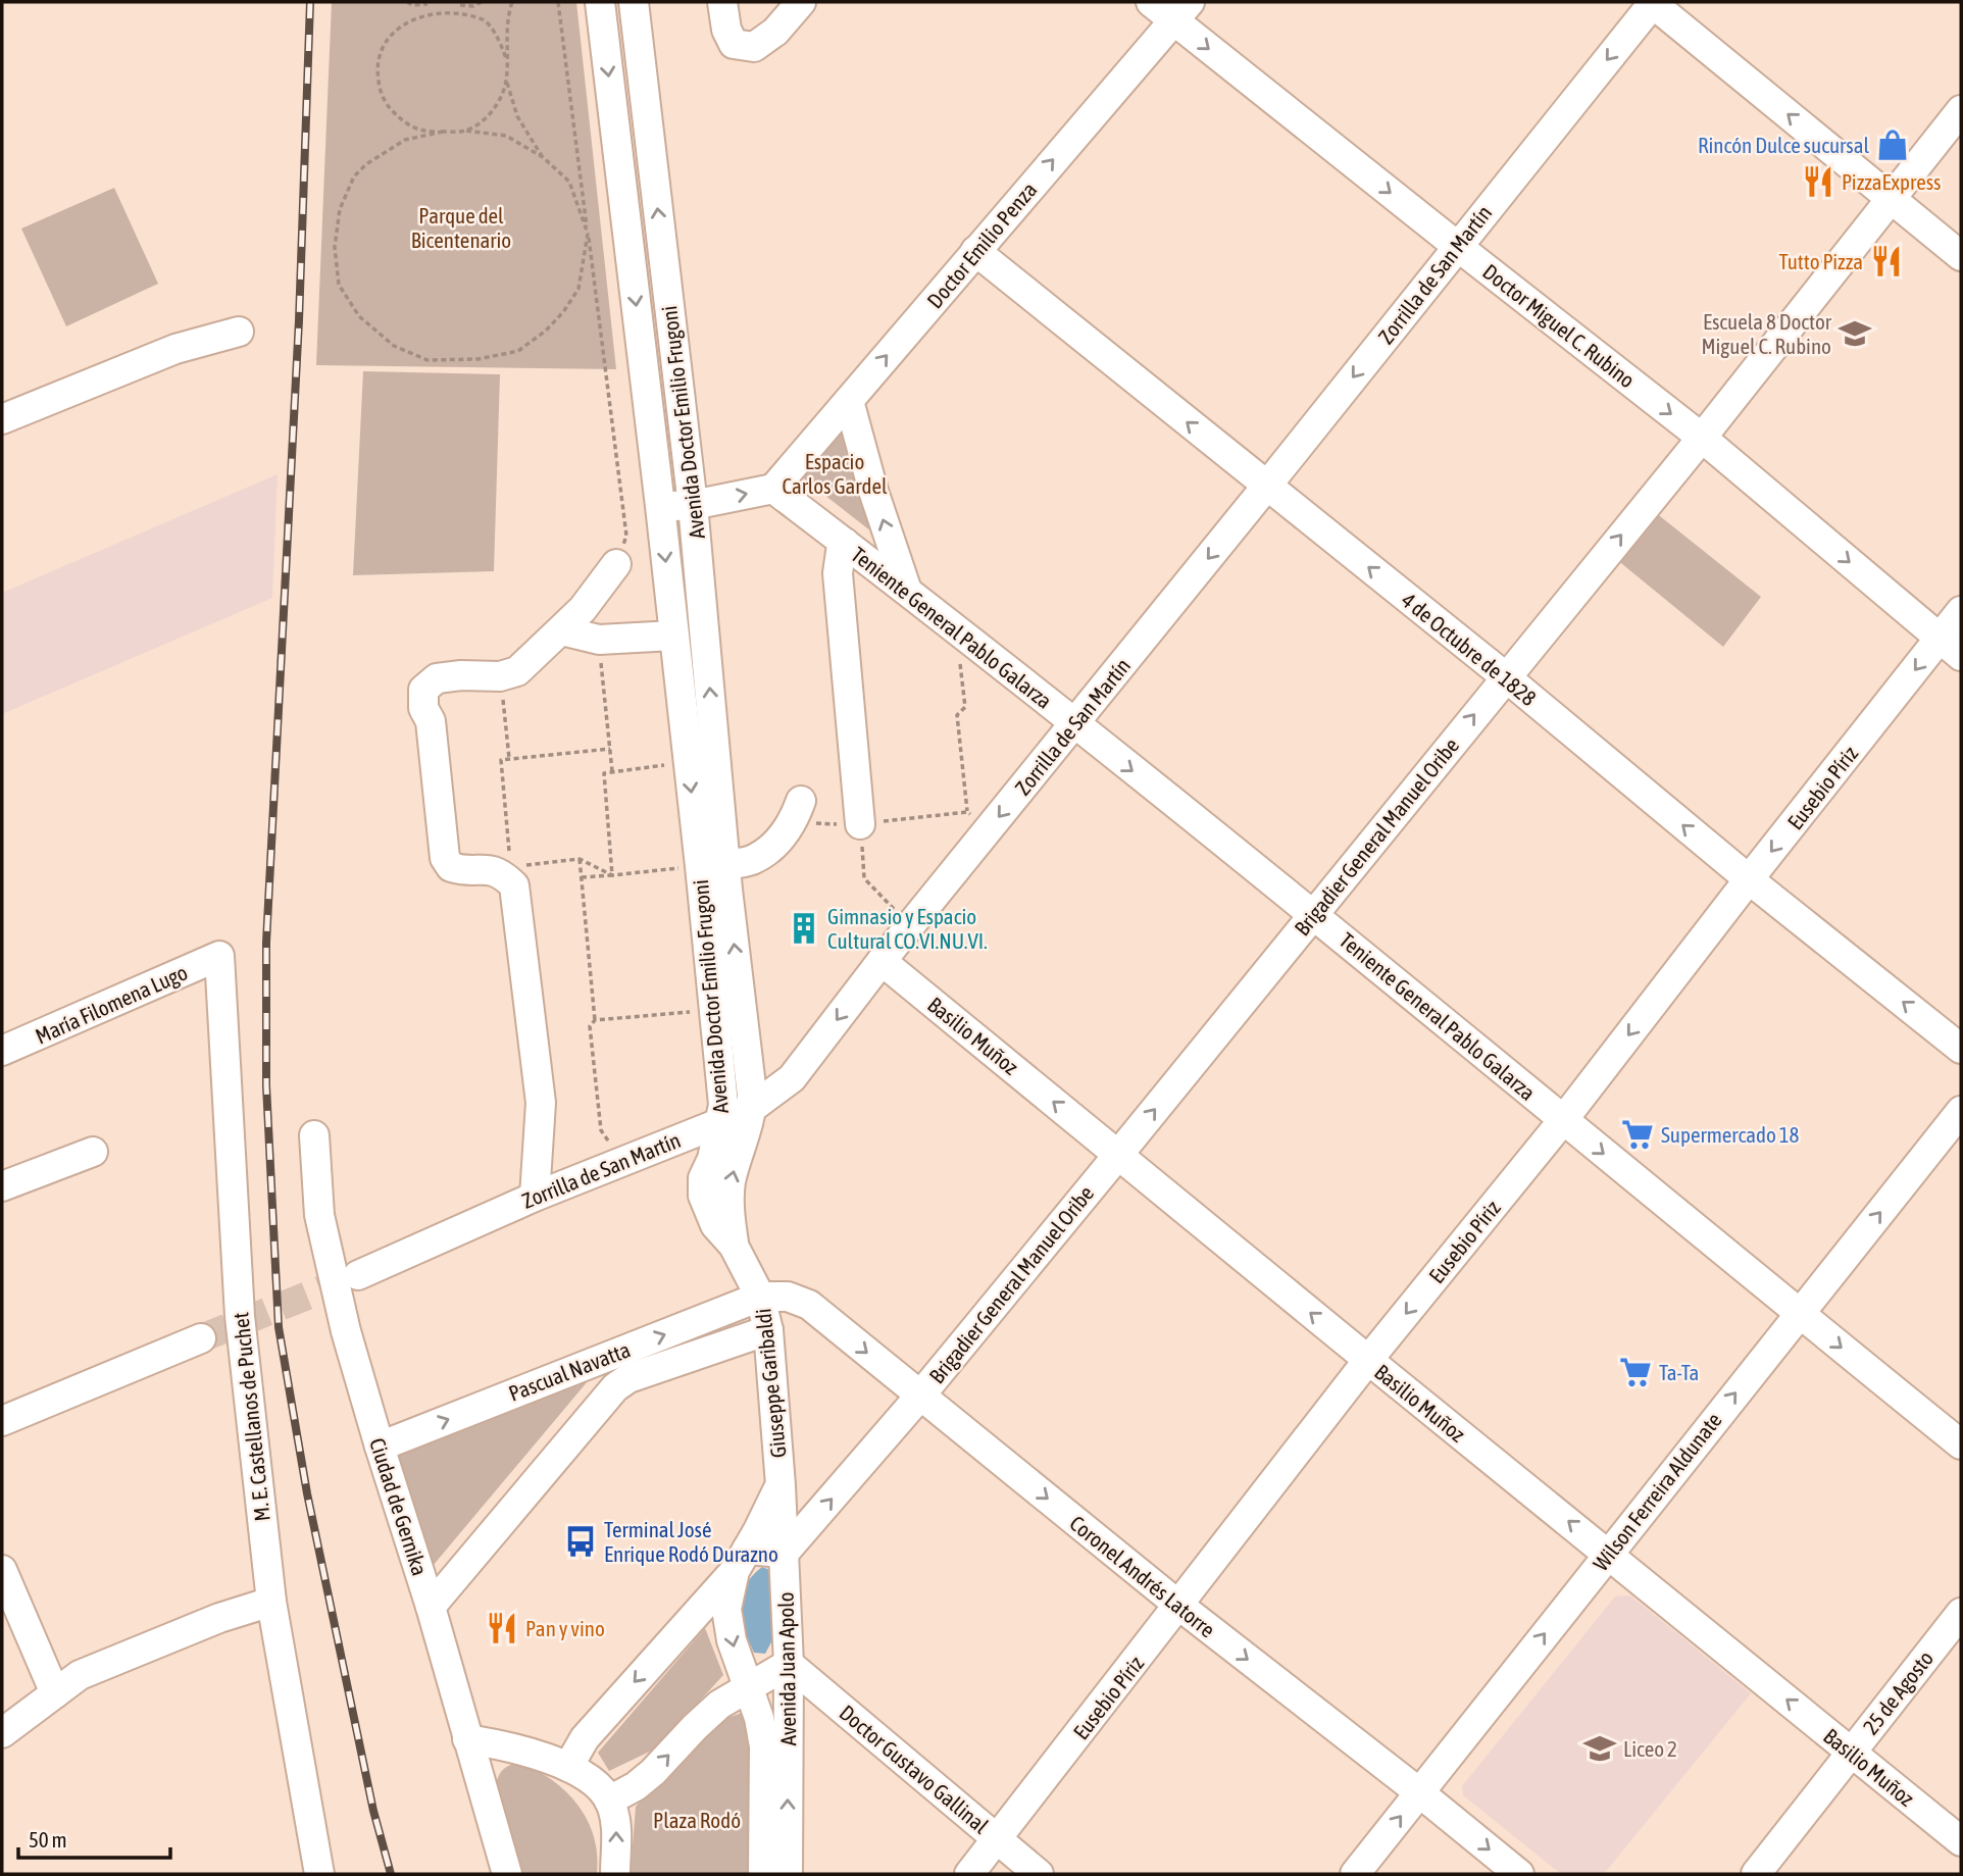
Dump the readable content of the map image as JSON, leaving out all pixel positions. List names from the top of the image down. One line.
{"streets":{"street":["Doctor Emilio Penza","Zorrilla de San Martín","Doctor Miguel C. Rubino","Avenida Doctor Emilio Frugoni","Teniente General Pablo Galarza","4 de Octubre de 1828","Eusebio Píriz","Brigadier General Manuel Oribe","María Filomena Lugo","Basilio Muñoz","Pascual Navatta","Giuseppe Garibaldi","M. E. Castellanos de Puchet","Wilson Ferreira Aldunate","Ciudad de Gernika","Coronel Andrés Latorre","Avenida Juan Apolo","25 de Agosto","Doctor Gustavo Gallinal"]},"crossings":[["Doctor Emilio Penza","Doctor Miguel C. Rubino"],["Doctor Emilio Penza","Teniente General Pablo Galarza"],["Doctor Emilio Penza","4 de Octubre de 1828"],["Zorrilla de San Martín","Doctor Miguel C. Rubino"],["Zorrilla de San Martín","Avenida Doctor Emilio Frugoni"],["Zorrilla de San Martín","Teniente General Pablo Galarza"],["Zorrilla de San Martín","4 de Octubre de 1828"],["Zorrilla de San Martín","Basilio Muñoz"],["Doctor Miguel C. Rubino","Eusebio Píriz"],["Doctor Miguel C. Rubino","Brigadier General Manuel Oribe"],["Avenida Doctor Emilio Frugoni","Giuseppe Garibaldi"],["Teniente General Pablo Galarza","Eusebio Píriz"],["Teniente General Pablo Galarza","Brigadier General Manuel Oribe"],["Teniente General Pablo Galarza","Wilson Ferreira Aldunate"],["4 de Octubre de 1828","Eusebio Píriz"],["4 de Octubre de 1828","Brigadier General Manuel Oribe"],["Eusebio Píriz","Basilio Muñoz"],["Eusebio Píriz","Coronel Andrés Latorre"],["Eusebio Píriz","Doctor Gustavo Gallinal"],["Brigadier General Manuel Oribe","Basilio Muñoz"],["Brigadier General Manuel Oribe","Coronel Andrés Latorre"],["Brigadier General Manuel Oribe","Avenida Juan Apolo"],["María Filomena Lugo","M. E. Castellanos de Puchet"],["Basilio Muñoz","Wilson Ferreira Aldunate"],["Basilio Muñoz","25 de Agosto"],["Pascual Navatta","Giuseppe Garibaldi"],["Pascual Navatta","Ciudad de Gernika"],["Pascual Navatta","Coronel Andrés Latorre"],["Giuseppe Garibaldi","Coronel Andrés Latorre"],["Giuseppe Garibaldi","Avenida Juan Apolo"],["Wilson Ferreira Aldunate","Coronel Andrés Latorre"],["Avenida Juan Apolo","Doctor Gustavo Gallinal"]],"one_way":["Doctor Emilio Penza","Zorrilla de San Martín","Doctor Miguel C. Rubino","Teniente General Pablo Galarza","4 de Octubre de 1828","Eusebio Píriz","Brigadier General Manuel Oribe","Basilio Muñoz","Wilson Ferreira Aldunate","Coronel Andrés Latorre"],"parks":["Parque del Bicentenario","Espacio Carlos Gardel","Plaza Rodó"],"places":{"shop":["Rincón Dulce sucursal"],"restaurant":["PizzaExpress","Tutto Pizza","Pan y vino"],"school or university":["Escuela 8 Doctor Miguel C. Rubino","Liceo 2"],"building":["Gimnasio y Espacio Cultural CO.VI.NU.VI."],"supermarket":["Supermercado 18","Ta-Ta"],"bus stop":["Terminal José Enrique Rodó Durazno"]},"scale_bar":"50 m"}
